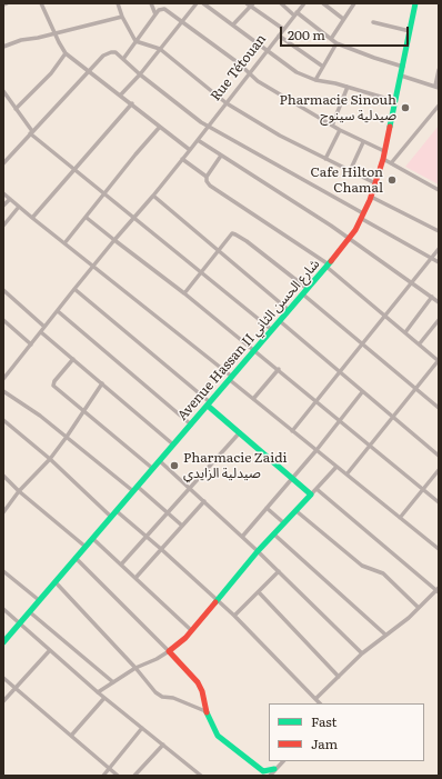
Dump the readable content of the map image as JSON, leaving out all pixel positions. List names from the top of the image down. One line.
{"streets":{"main road":["Avenue Hassan II شارع الحسن الثاني"],"street":["Rue Tétouan"]},"places":["Pharmacie Sinouh صيدلية سينوح","Cafe Hilton Chamal","Pharmacie Zaidi صيدلية الزايدي"],"legend":["Fast","Jam"],"scale_bar":"200 m"}
